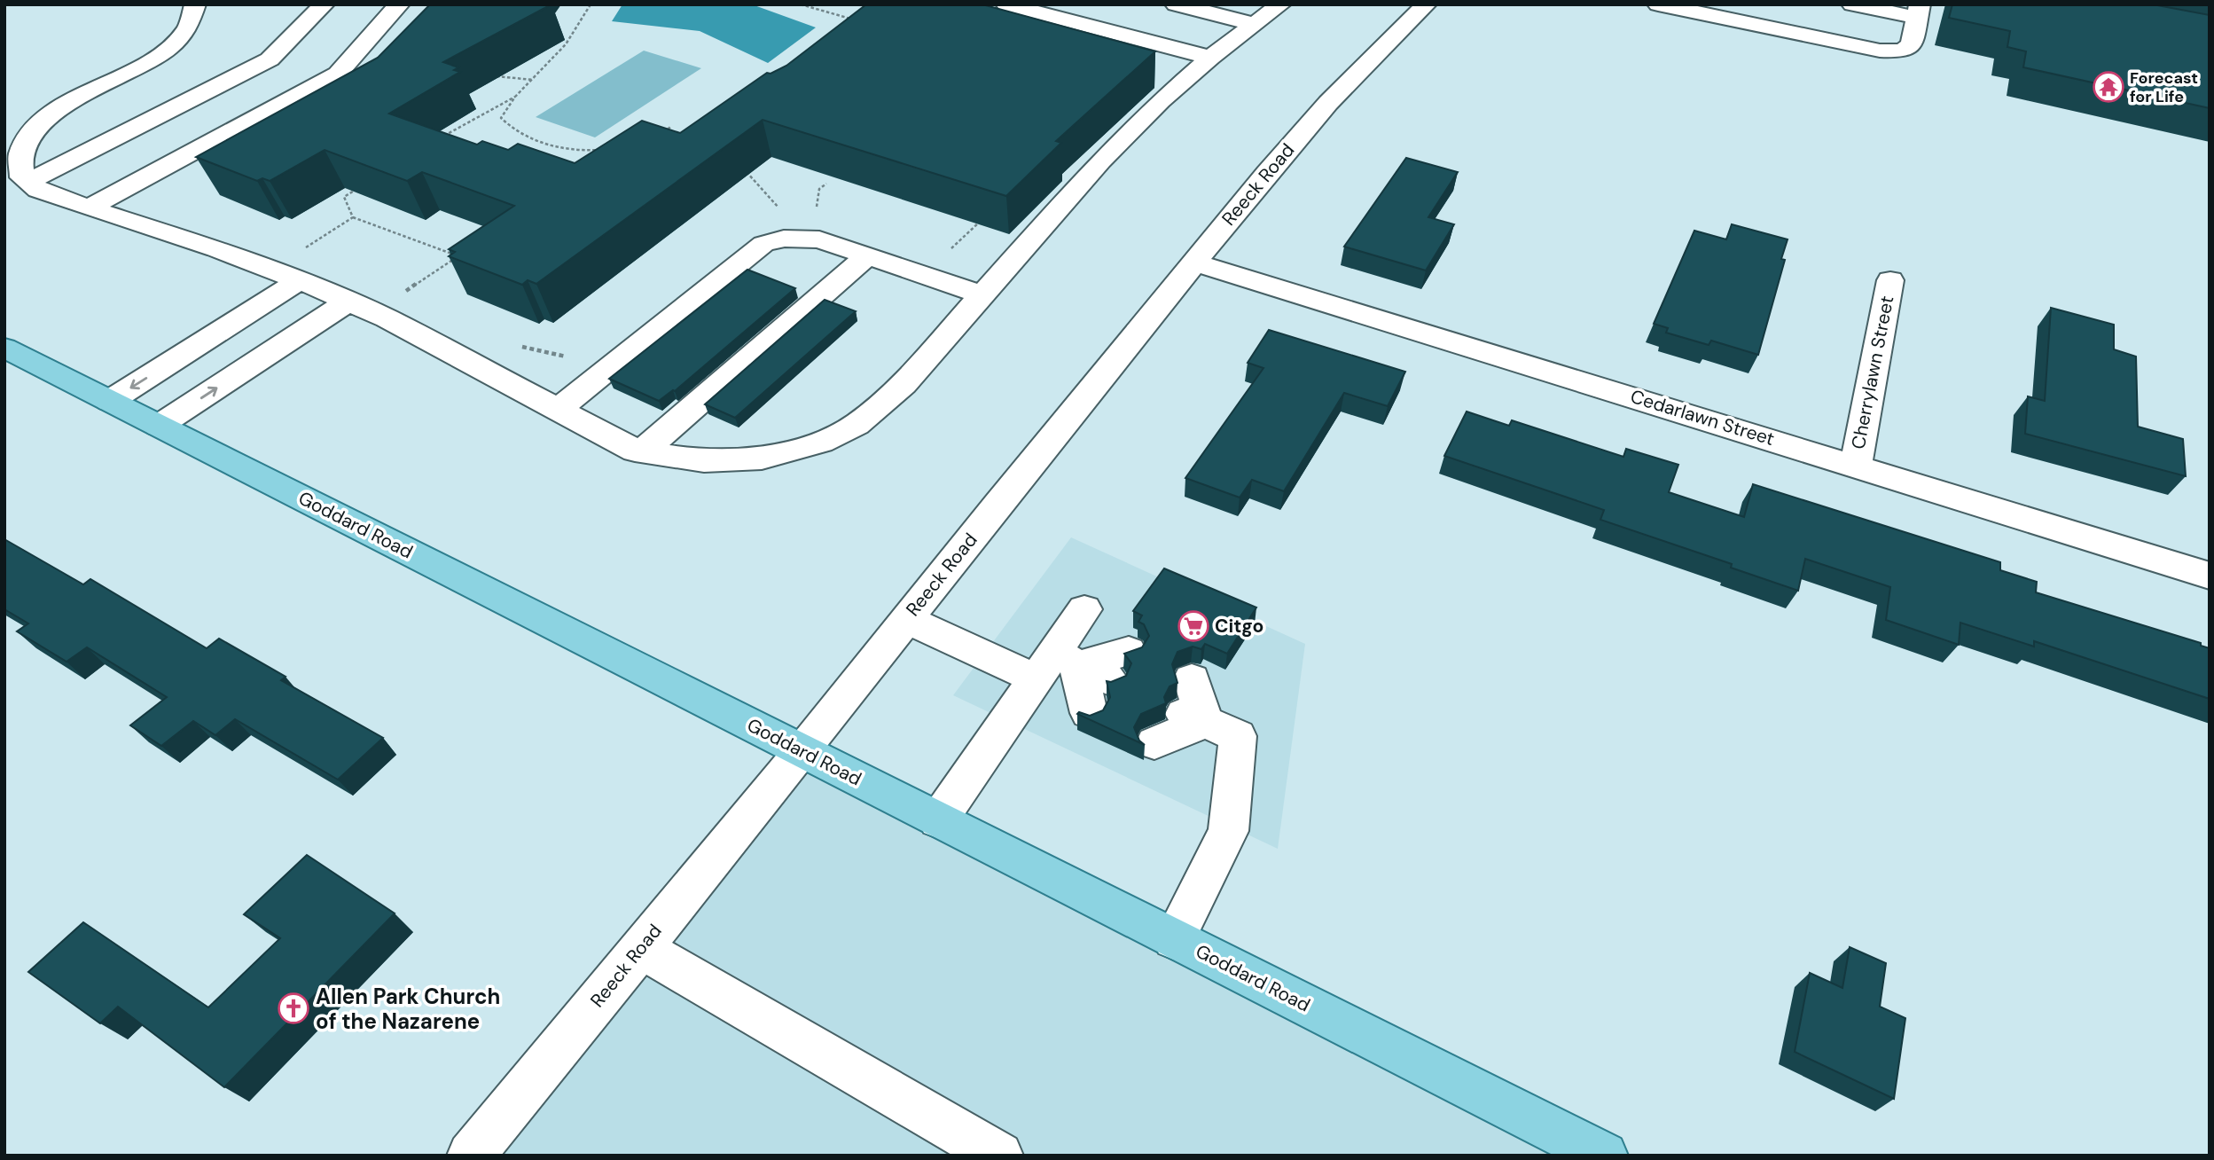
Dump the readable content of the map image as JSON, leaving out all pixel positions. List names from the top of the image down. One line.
{"streets":{"main road":["Goddard Road"],"street":["Reeck Road","Cherrylawn Street","Cedarlawn Street"]},"crossings":[["Reeck Road","Cedarlawn Street"],["Reeck Road","Goddard Road"],["Cherrylawn Street","Cedarlawn Street"]],"places":{"temple":["Forecast for Life"],"supermarket":["Citgo"],"church":["Allen Park Church of the Nazarene"]}}
